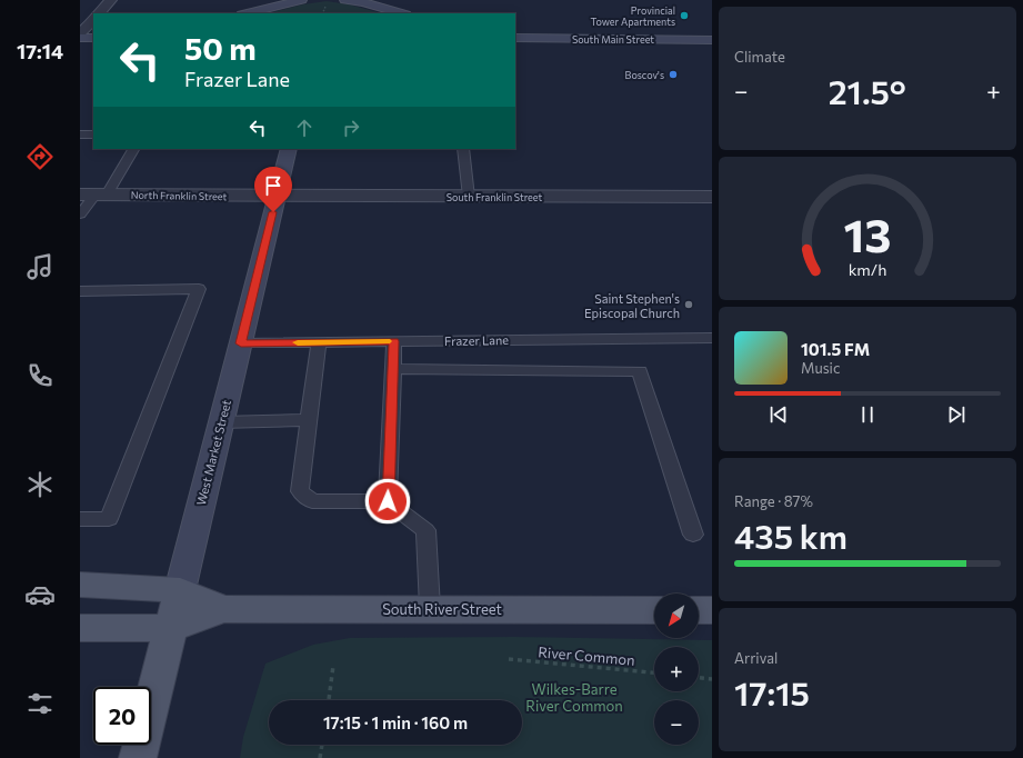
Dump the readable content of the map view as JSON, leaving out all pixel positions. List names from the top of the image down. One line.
{"streets":{"main road":["South Main Street","West Market Street","South River Street"],"street":["North Franklin Street","South Franklin Street"],"lane":["Frazer Lane"],"path":["River Common"]},"crossings":[["North Franklin Street","South Franklin Street"],["North Franklin Street","West Market Street"],["South Franklin Street","West Market Street"],["Frazer Lane","West Market Street"]],"parks":["Wilkes-Barre River Common"],"places":["Provincial Tower Apartments","Boscov's","Saint Stephen's Episcopal Church"],"north":"bottom left","page":{"tabs":"17:14","tile":["Climate",["Range · 87%","435 km"],["Arrival","17:15"]],"turn":["50 m","Frazer Lane"],"heat":["−","21.5°","+"],"song":["101.5 FM","Music"],"map_buttons":["+","−"],"limit":"20","trip":"17:15 · 1 min · 160 m","gauge":["13","km/h"]}}
